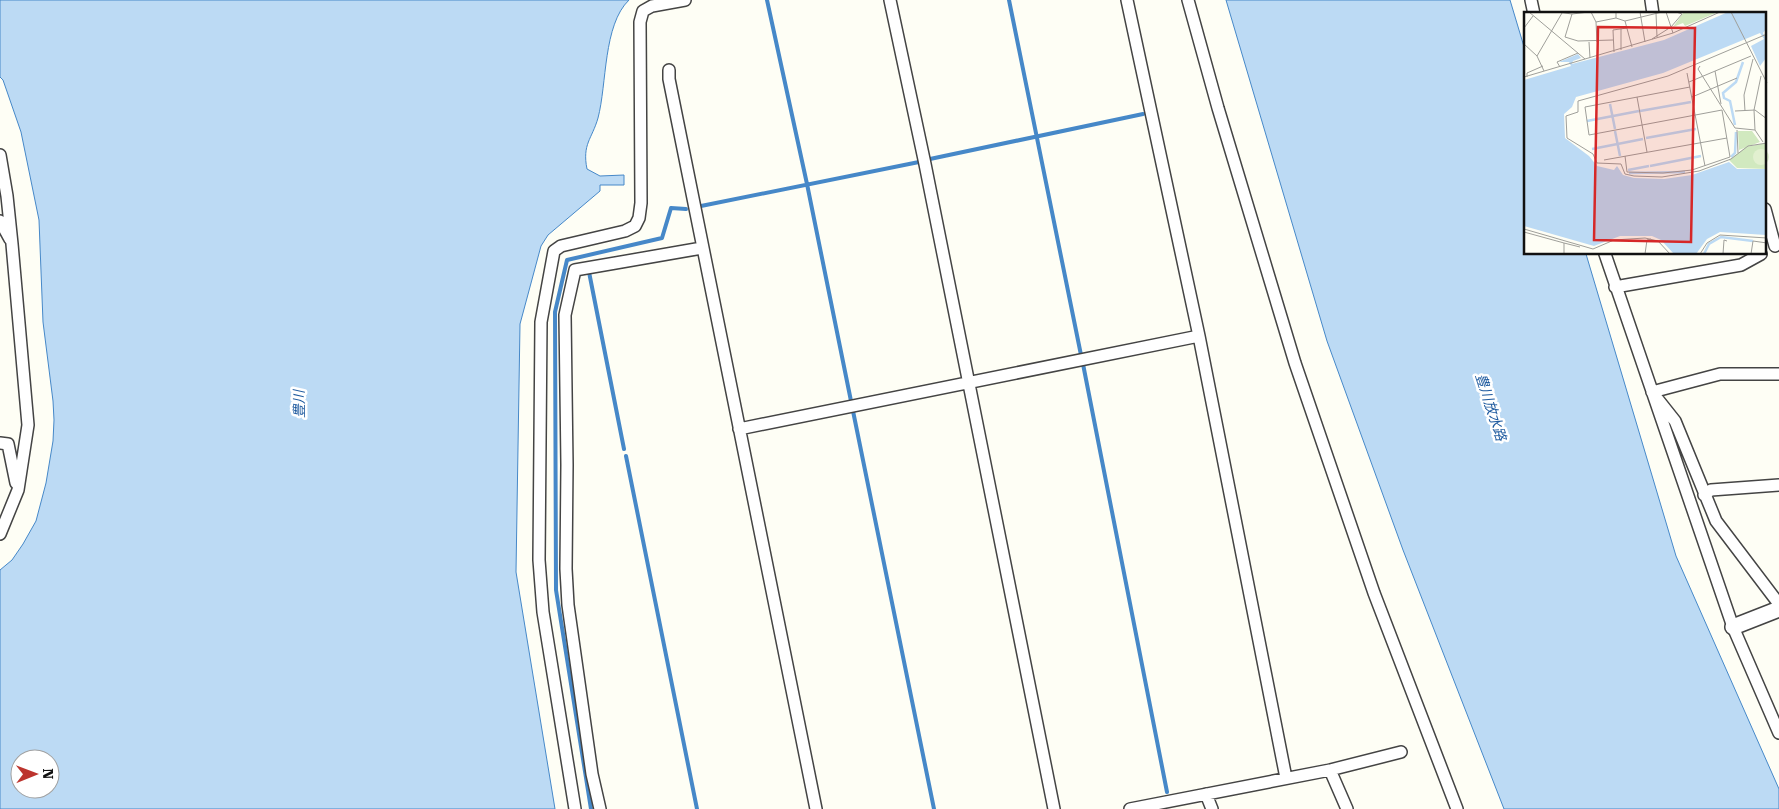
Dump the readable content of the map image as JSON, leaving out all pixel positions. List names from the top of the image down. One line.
{"water":["豊川","豊川放水路"],"north":"right"}
